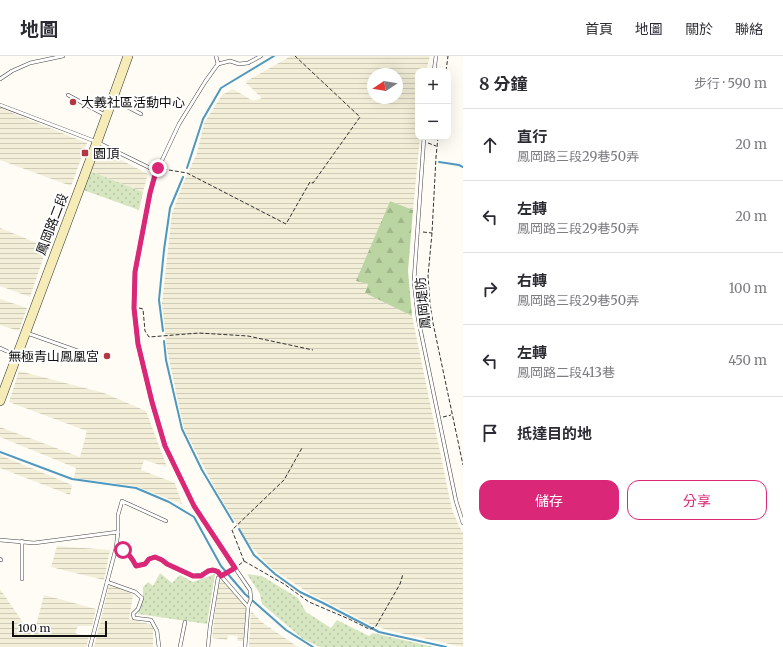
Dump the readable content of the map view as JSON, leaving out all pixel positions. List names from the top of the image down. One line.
{"streets":{"street":["鳳岡路二段"],"path":["鳳岡堤防"]},"places":{"other":["大義社區活動中心","無極青山鳳凰宮"],"transit":["園頂"]},"scale_bar":"100 m","north":"left","page":{"header":"地圖","nav":["首頁","地圖","關於","聯絡"],"heading":["8 分鐘","步行 · 590 m"],"map_buttons":["+","−"],"list":[["直行","鳳岡路三段29巷50弄","20 m"],["左轉","鳳岡路三段29巷50弄","20 m"],["右轉","鳳岡路三段29巷50弄","100 m"],["左轉","鳳岡路二段413巷","450 m"],"抵達目的地"],"buttons":["儲存","分享"],"scale":"100 m"}}
